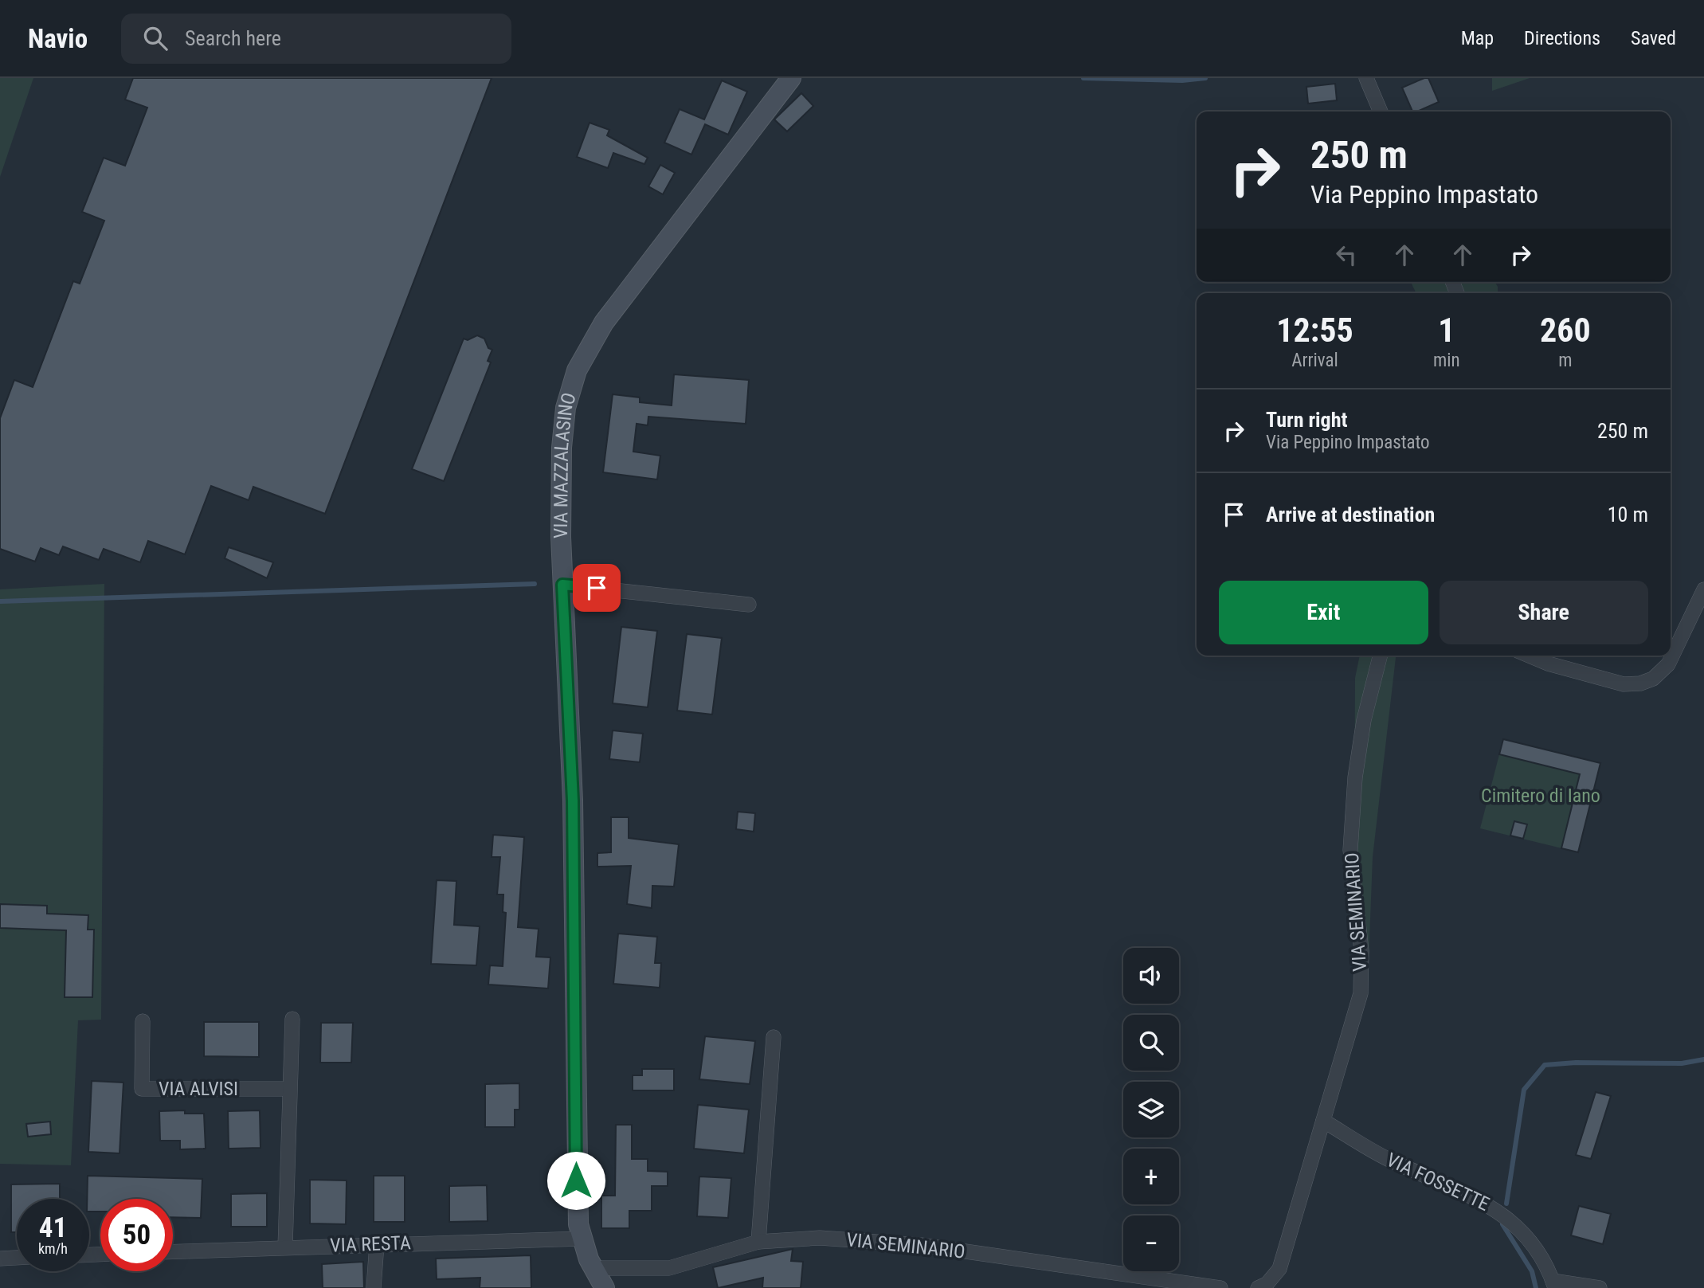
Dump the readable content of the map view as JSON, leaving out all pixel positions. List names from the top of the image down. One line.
{"streets":{"main road":["VIA MAZZALASINO"],"street":["VIA SEMINARIO","VIA ALVISI","VIA FOSSETTE","VIA RESTA"]},"crossings":[["VIA MAZZALASINO","VIA SEMINARIO"],["VIA MAZZALASINO","VIA RESTA"],["VIA SEMINARIO","VIA FOSSETTE"]],"parks":["Cimitero di Iano"],"page":{"header":"Navio","search":"Search here","nav":["Map","Directions","Saved"],"turn":["250 m","Via Peppino Impastato"],"eta":["12:55","Arrival","1","min","260","m"],"list":[{"name":"Turn right","note":"Via Peppino Impastato","value":"250 m"},{"name":"Arrive at destination","value":"10 m"}],"buttons":["Exit","Share"],"map_buttons":["+","−"],"speed":"41 km/h","limit":"50"}}
